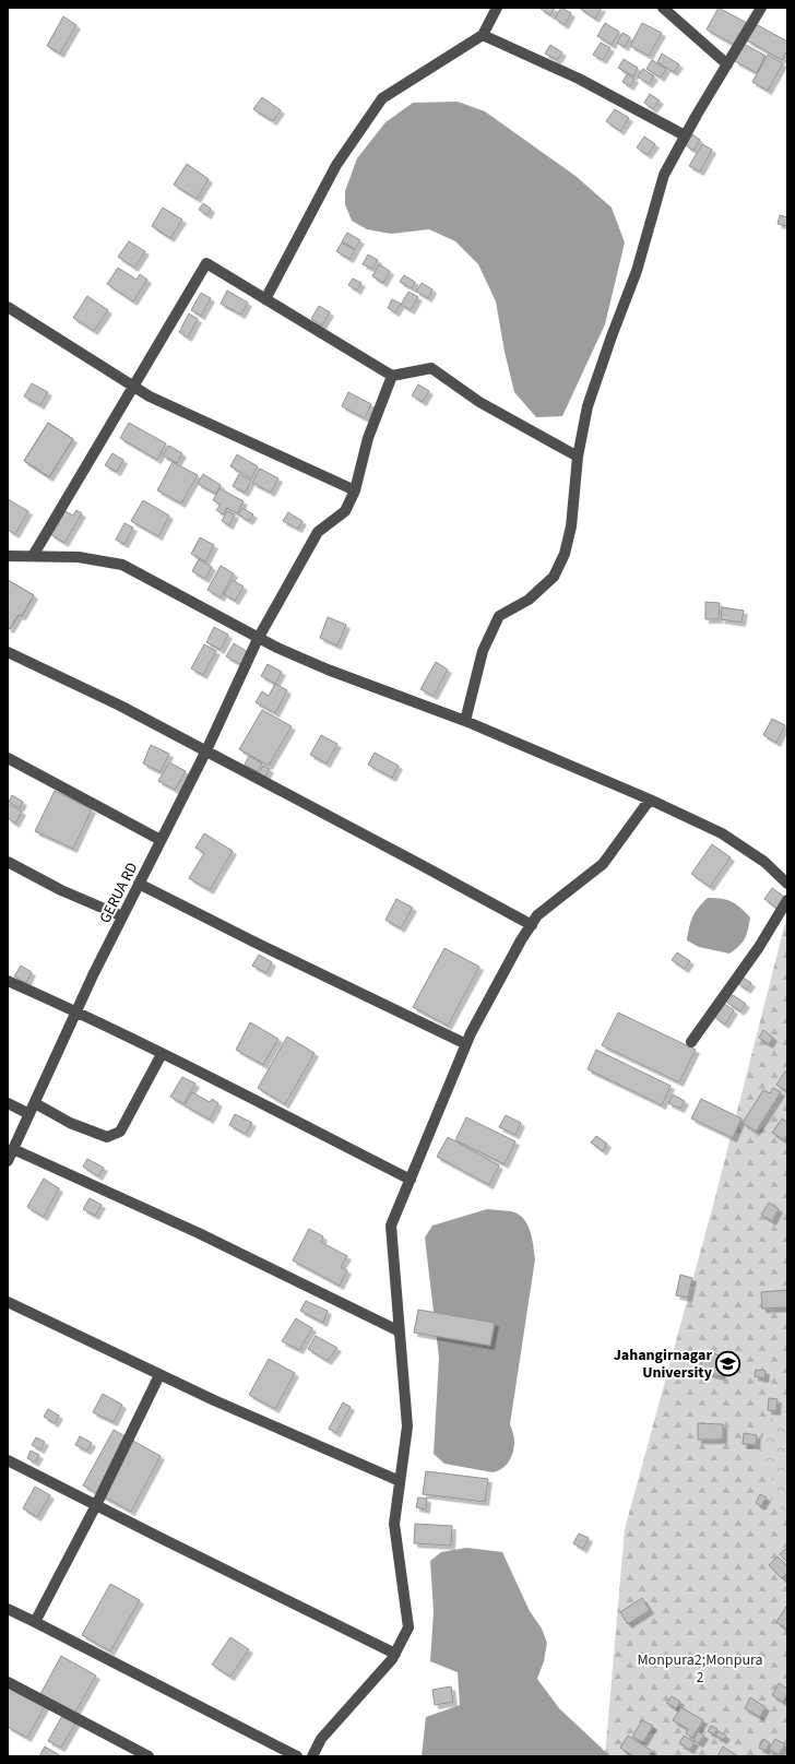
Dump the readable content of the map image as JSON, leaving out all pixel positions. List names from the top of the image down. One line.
{"streets":{"street":["GERUA RD"]},"parks":["Monpura2;Monpura 2"],"places":{"school or university":["Jahangirnagar University"]}}
